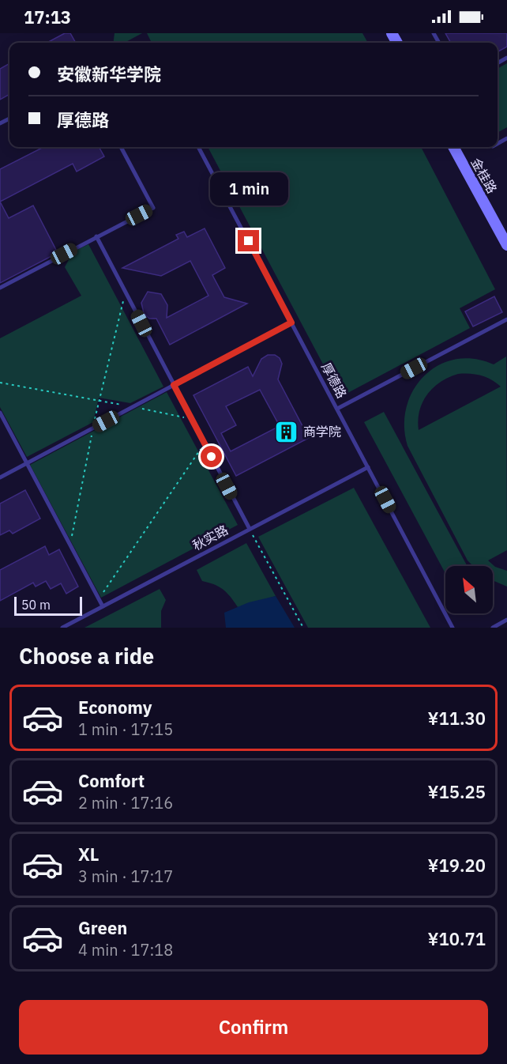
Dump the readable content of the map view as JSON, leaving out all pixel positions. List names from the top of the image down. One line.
{"streets":{"street":["金桂路"],"lane":["厚德路","秋实路"]},"crossings":[["厚德路","秋实路"]],"places":{"building":["商学院"]},"scale_bar":"50 m","north":"top left","page":{"status":"17:13","banner":["安徽新华学院","厚德路"],"bubble":"1 min","scale":"50 m","heading":"Choose a ride","list":[{"name":"Economy","note":"1 min · 17:15","value":"¥11.30"},{"name":"Comfort","note":"2 min · 17:16","value":"¥15.25"},{"name":"XL","note":"3 min · 17:17","value":"¥19.20"},{"name":"Green","note":"4 min · 17:18","value":"¥10.71"}],"buttons":"Confirm"}}
